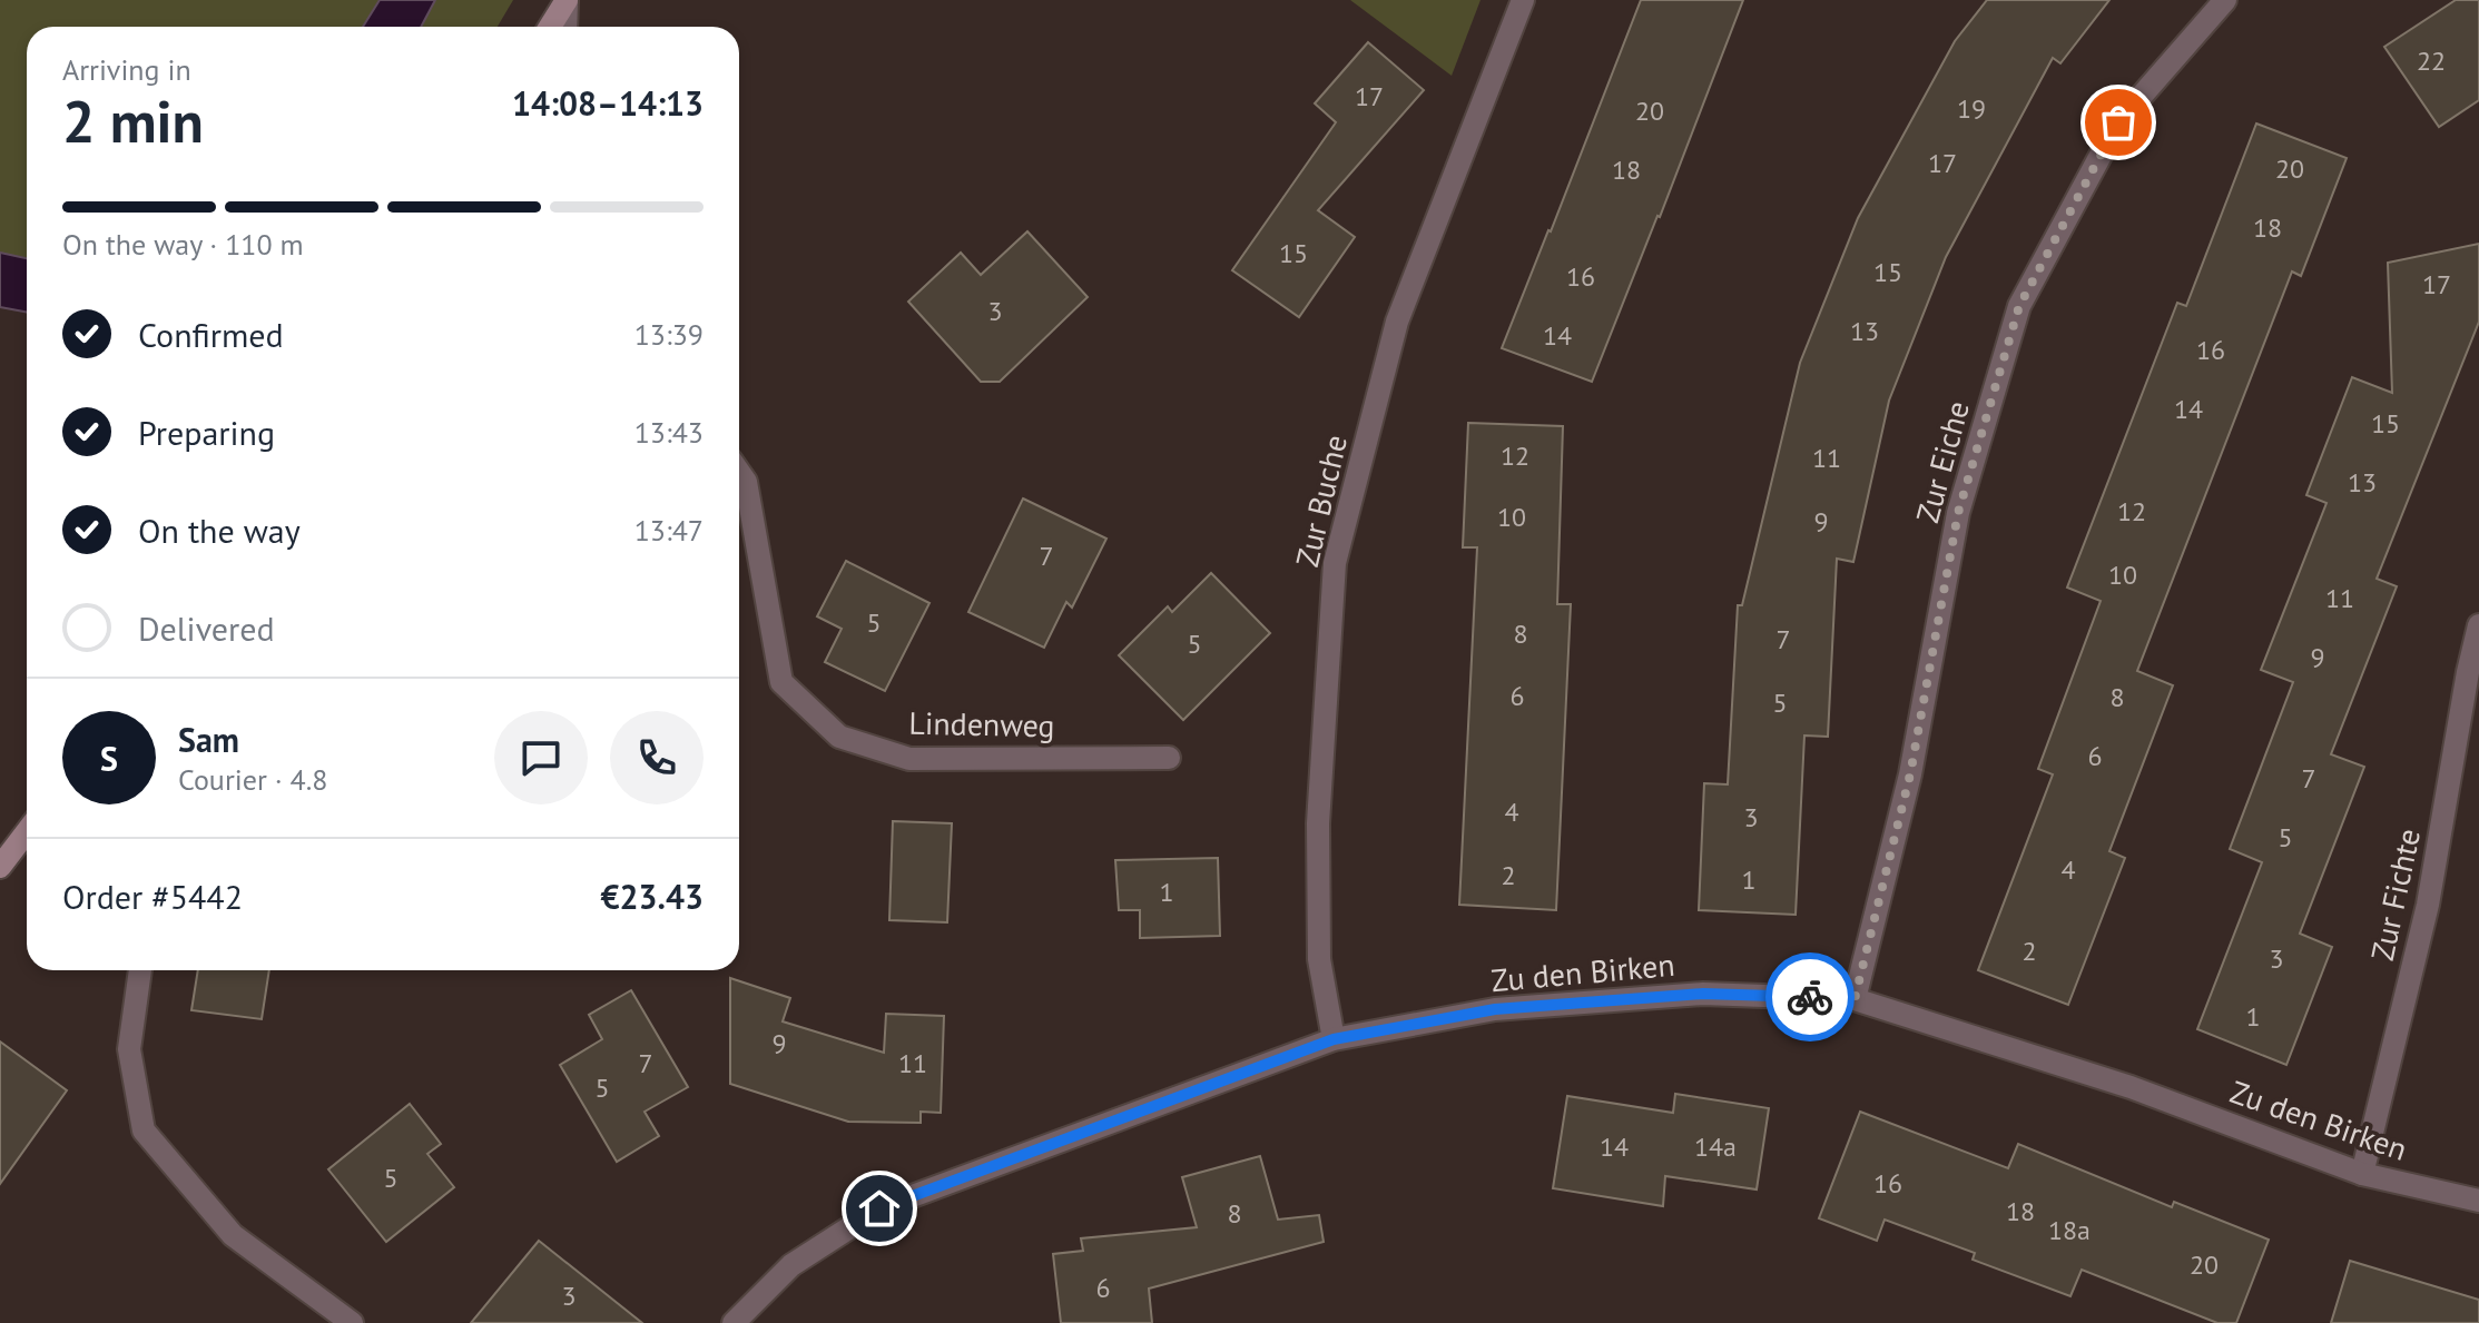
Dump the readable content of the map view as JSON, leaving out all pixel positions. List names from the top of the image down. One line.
{"streets":{"street":["Zur Eiche","Zur Buche","Lindenweg","Zur Fichte","Zu den Birken"]},"crossings":[["Zur Eiche","Zu den Birken"],["Zur Buche","Zu den Birken"],["Zur Fichte","Zu den Birken"]],"house_numbers":["22","17","19","20","17","20","18","18","15","15","16","17","3","13","14","16","14","15","12","11","13","12","10","9","7","10","11","5","8","7","5","9","6","8","5","6","7","4","3","5","4","2","1","1","2","3","1","9","7","11","5","14","14a","5","16","18","8","18a","20","6","3"],"page":{"heading":["2 min","Arriving in","14:08–14:13"],"panel":["Sam","Courier · 4.8","Order #5442","€23.43"],"bar":"On the way · 110 m","list":[["Confirmed","13:39"],["Preparing","13:43"],["On the way","13:47"],"Delivered"],"round":"S"}}
